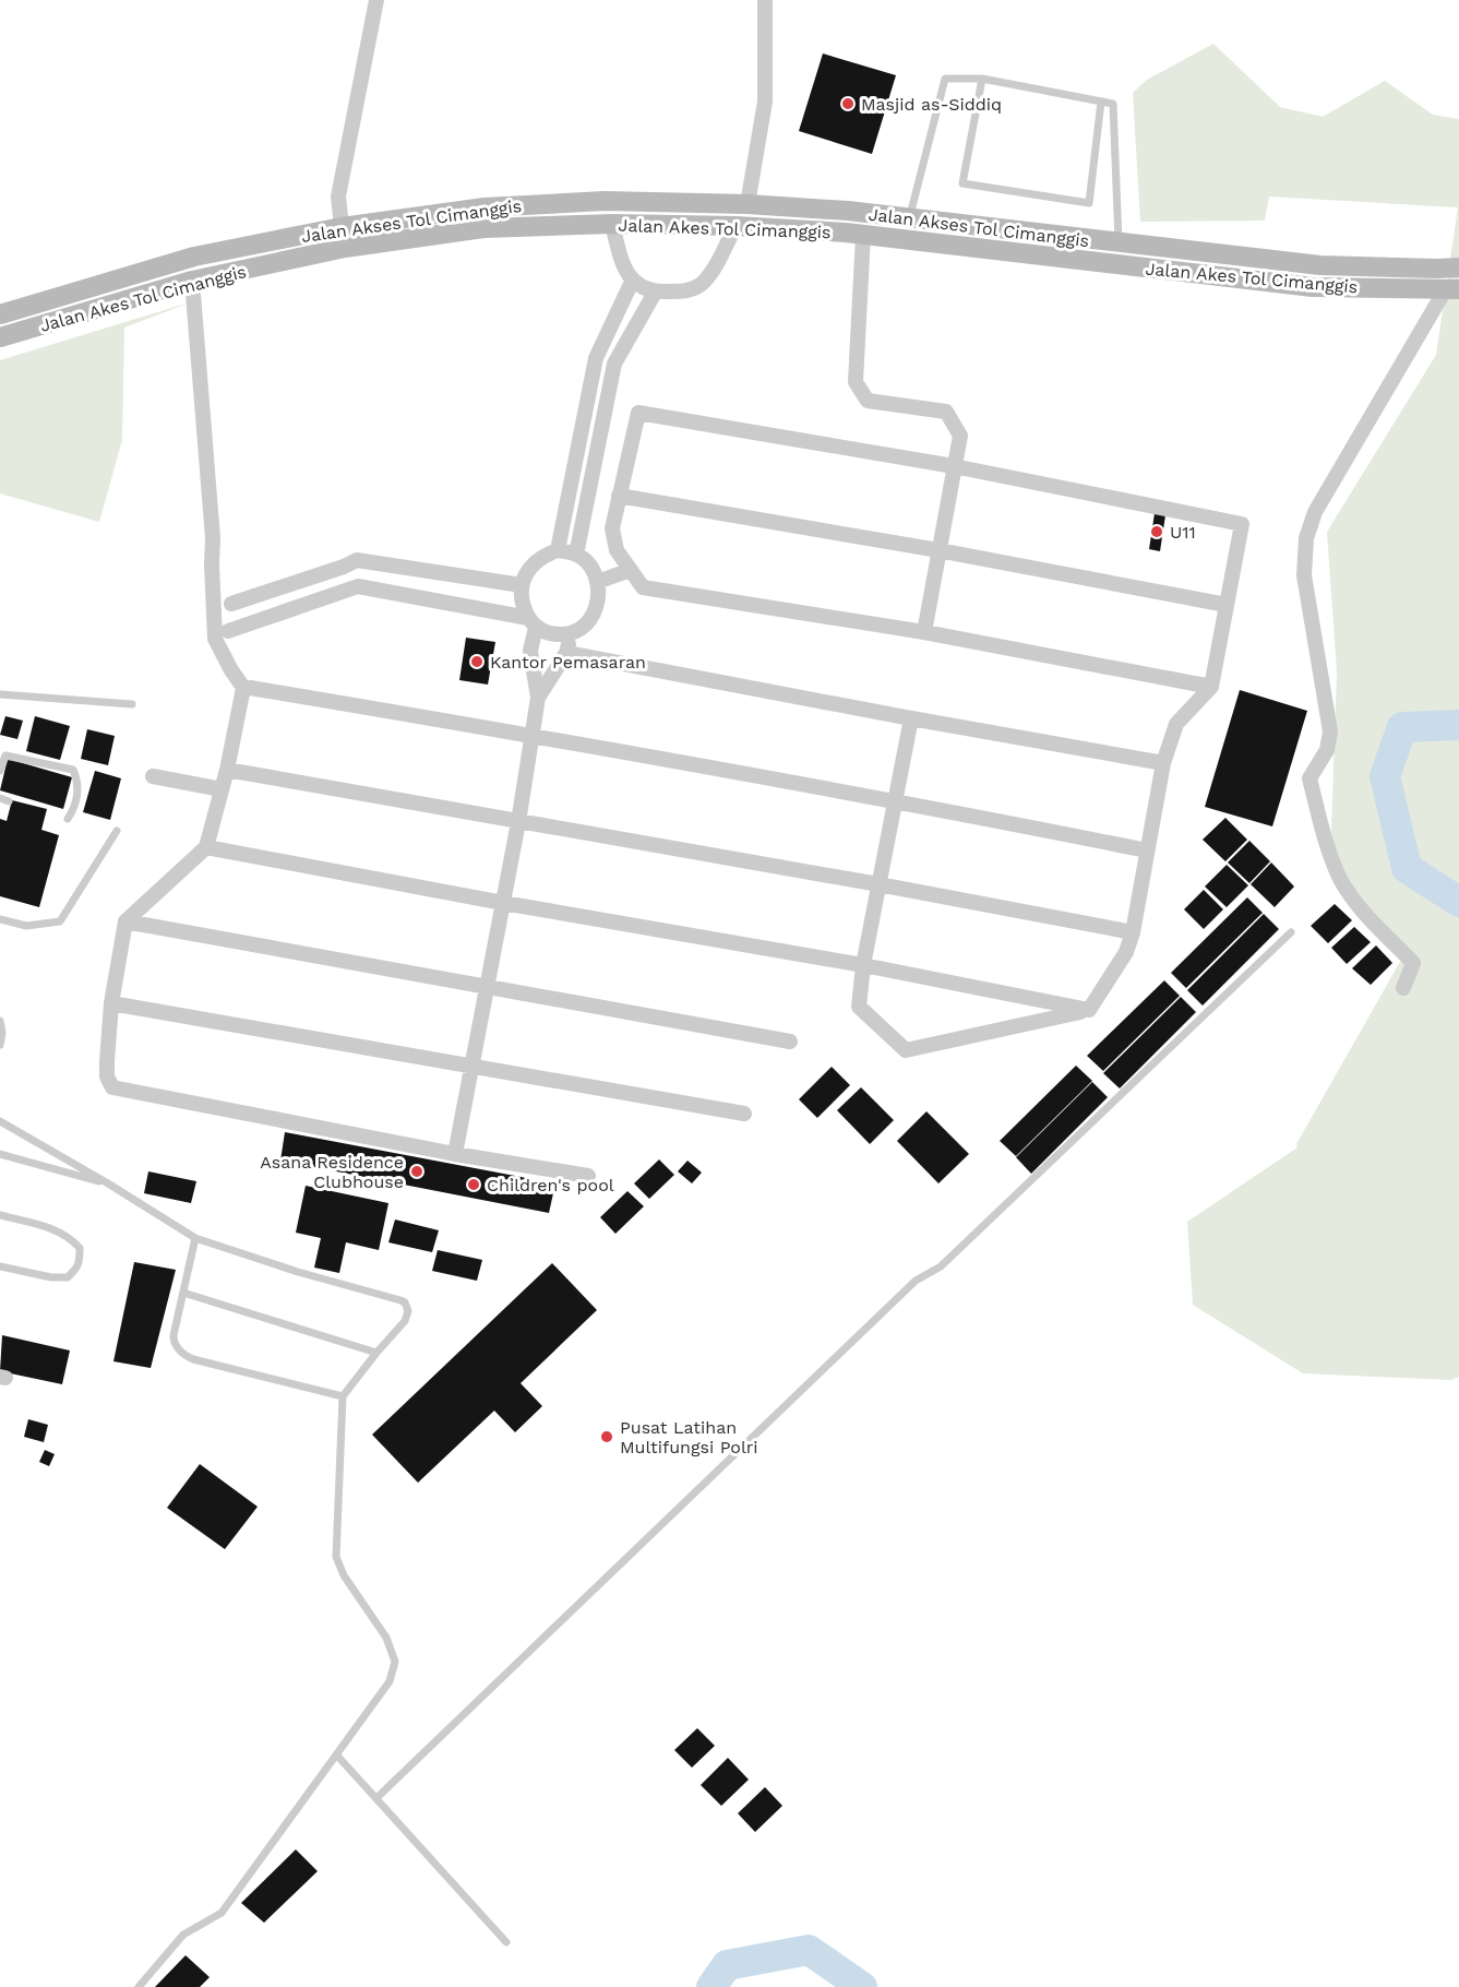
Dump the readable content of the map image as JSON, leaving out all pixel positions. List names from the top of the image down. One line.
{"streets":{"main road":["Jalan Akses Tol Cimanggis","Jalan Akes Tol Cimanggis"]},"places":["Masjid as-Siddiq","U11","Kantor Pemasaran","Asana Residence Clubhouse","Children's pool","Pusat Latihan Multifungsi Polri"]}
